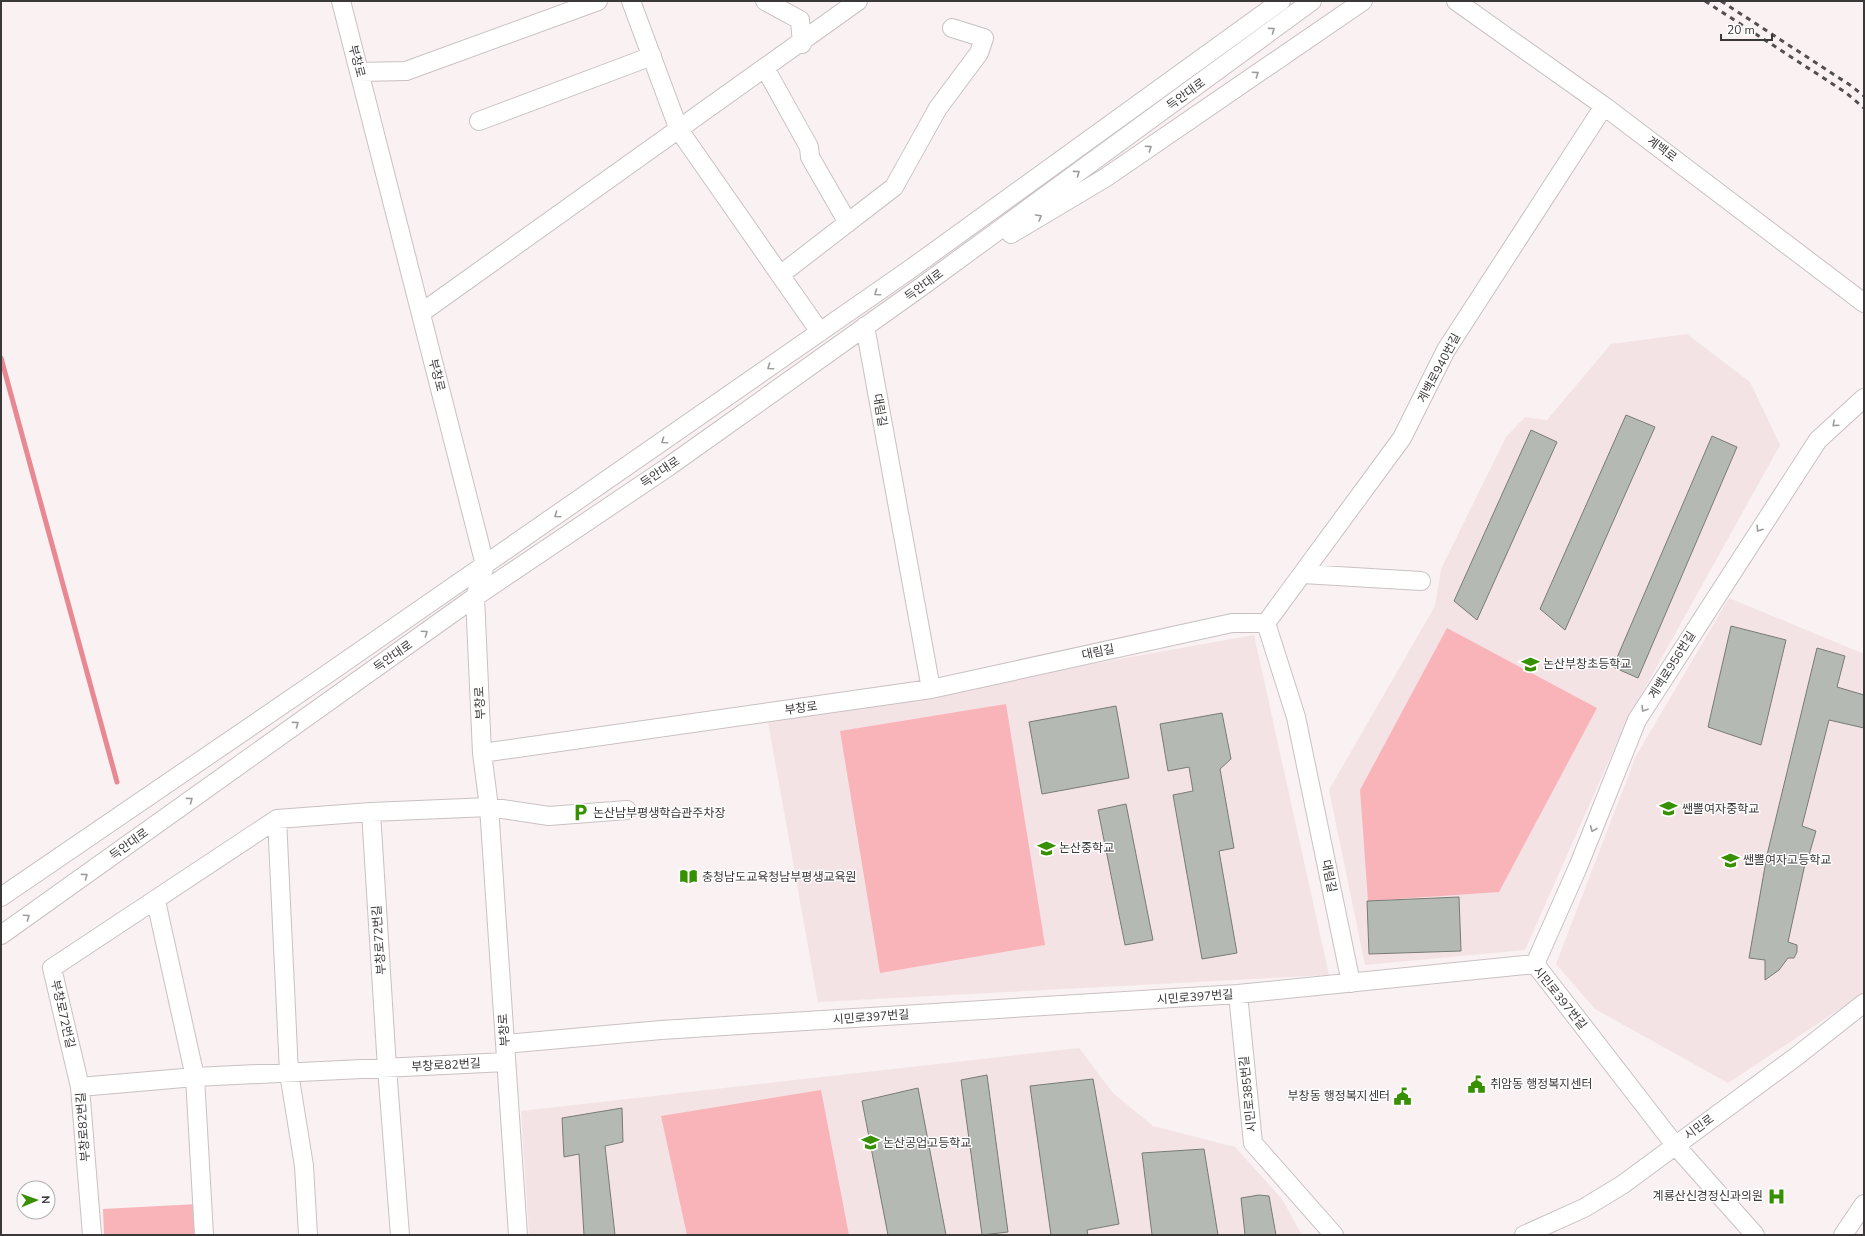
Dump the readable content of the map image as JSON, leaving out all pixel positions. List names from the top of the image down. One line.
{"streets":{"street":["부창로","득안대로","계백로","계백로940번길","대림길","계백로956번길","부창로72번길","시민로397번길","부창로82번길","시민로385번길","시민로"]},"crossings":[["부창로","득안대로"],["부창로","대림길"],["부창로","부창로72번길"],["부창로","시민로397번길"],["부창로","부창로82번길"],["득안대로","대림길"],["계백로","계백로940번길"],["계백로940번길","대림길"],["대림길","시민로397번길"],["계백로956번길","시민로397번길"],["부창로72번길","부창로82번길"],["시민로397번길","시민로385번길"],["시민로397번길","시민로"]],"one_way":["계백로956번길"],"places":{"school or university":["논산부창초등학교","쌘뽈여자중학교","논산중학교","쌘뽈여자고등학교","논산공업고등학교"],"parking":["논산남부평생학습관주차장"],"library":["충청남도교육청남부평생교육원"],"public building":["취암동 행정복지센터","부창동 행정복지센터"],"hospital":["계룡산신경정신과의원"]},"scale_bar":"20 m","north":"right"}
